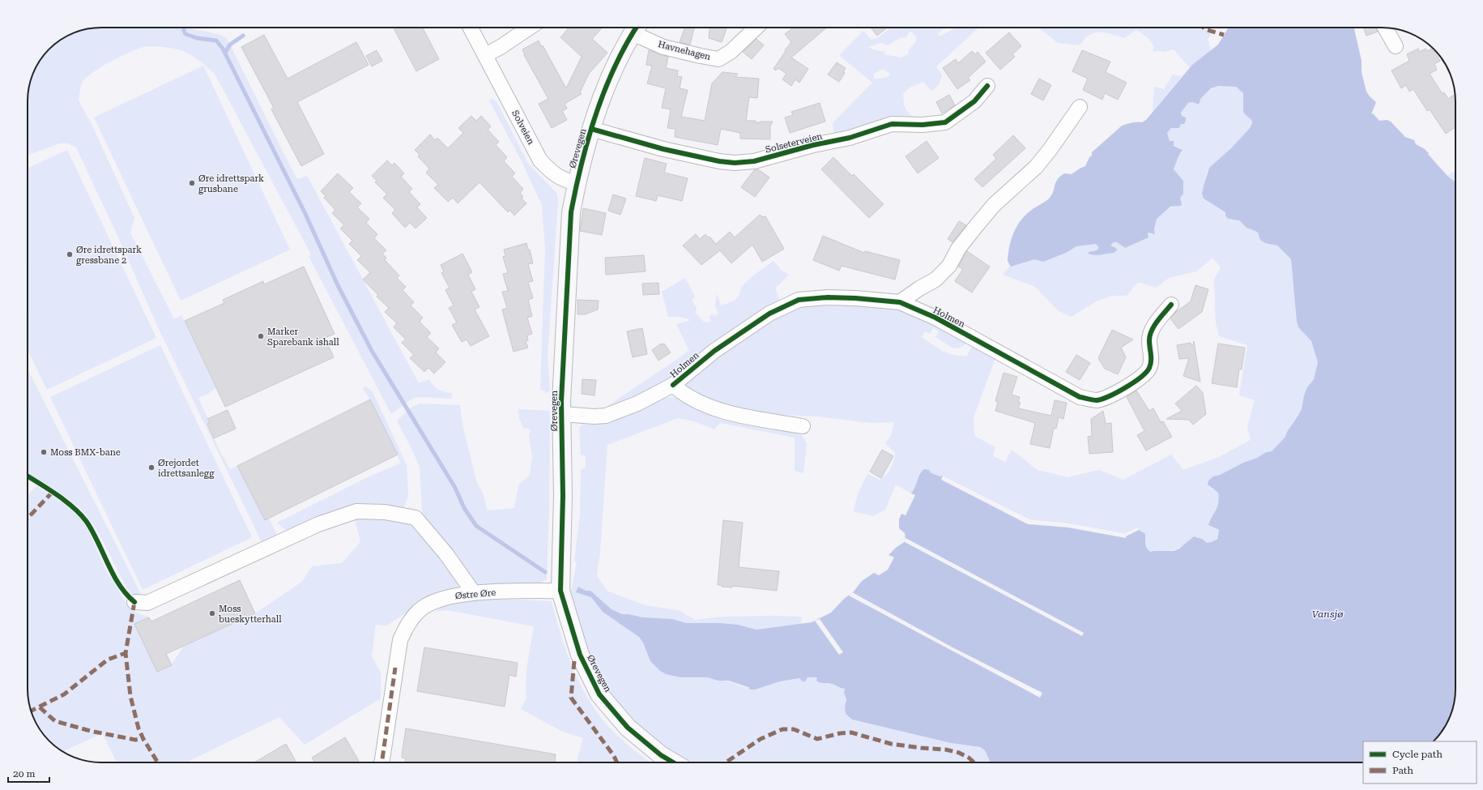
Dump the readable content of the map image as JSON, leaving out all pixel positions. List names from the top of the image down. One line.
{"streets":{"street":["Havnehagen","Solveien","Solseterveien","Ørevegen","Holmen","Østre Øre"]},"crossings":[["Havnehagen","Ørevegen"],["Solveien","Ørevegen"],["Solseterveien","Ørevegen"],["Ørevegen","Holmen"],["Ørevegen","Østre Øre"]],"water":["Vansjø"],"places":["Øre idrettspark grusbane","Øre idrettspark gressbane 2","Marker Sparebank ishall","Moss BMX-bane","Ørejordet idrettsanlegg","Moss bueskytterhall"],"legend":["Cycle path","Path"],"scale_bar":"20 m"}
